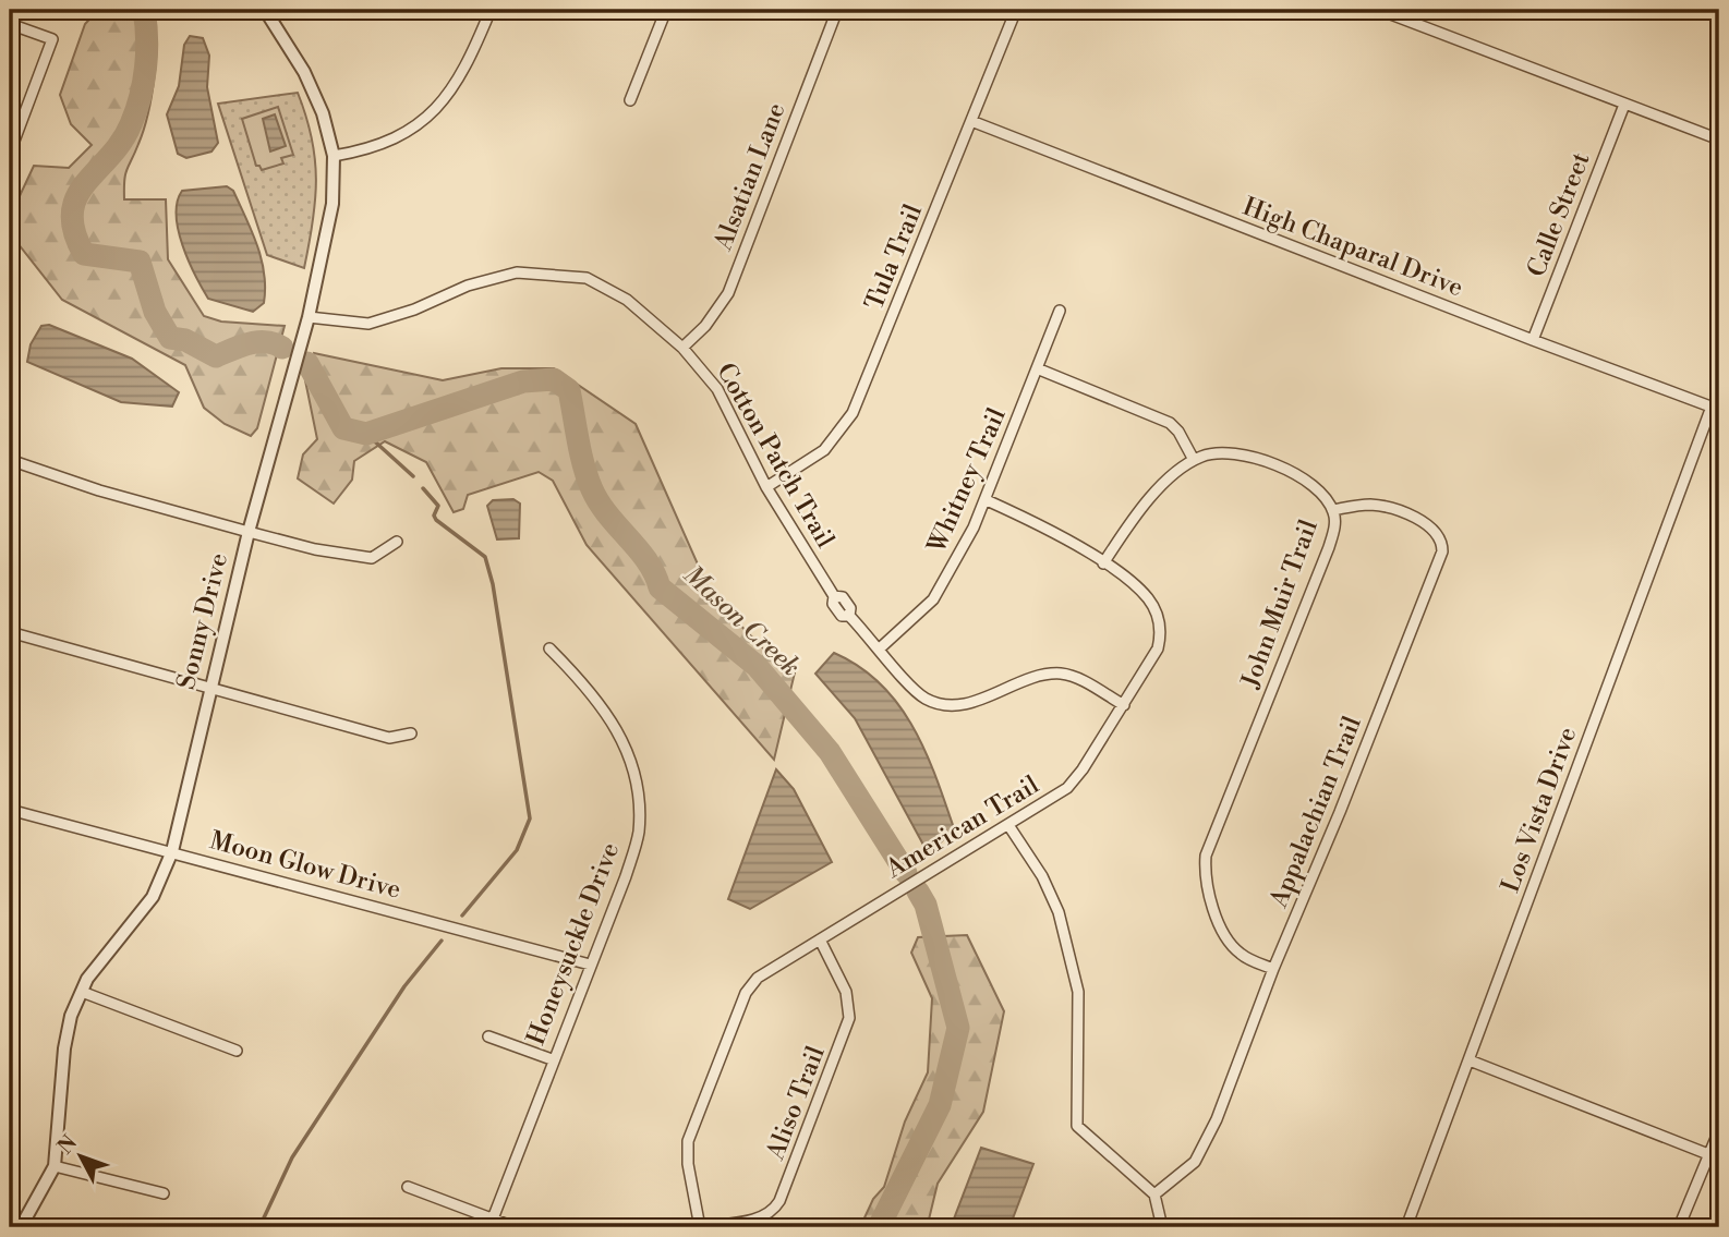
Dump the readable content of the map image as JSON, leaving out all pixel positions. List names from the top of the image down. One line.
{"streets":{"street":["Alsatian Lane","Calle Street","High Chaparal Drive","Tula Trail","Cotton Patch Trail","Whitney Trail","John Muir Trail","Sonny Drive","Los Vista Drive","Appalachian Trail","American Trail","Moon Glow Drive","Honeysuckle Drive","Aliso Trail"]},"crossings":[["Alsatian Lane","Cotton Patch Trail"],["Calle Street","High Chaparal Drive"],["High Chaparal Drive","Tula Trail"],["High Chaparal Drive","Los Vista Drive"],["Tula Trail","Cotton Patch Trail"],["Cotton Patch Trail","Whitney Trail"],["Cotton Patch Trail","Sonny Drive"],["Whitney Trail","American Trail"],["John Muir Trail","Appalachian Trail"],["Sonny Drive","Moon Glow Drive"],["American Trail","Aliso Trail"],["Moon Glow Drive","Honeysuckle Drive"]],"water":["Mason Creek"],"north":"top left"}
